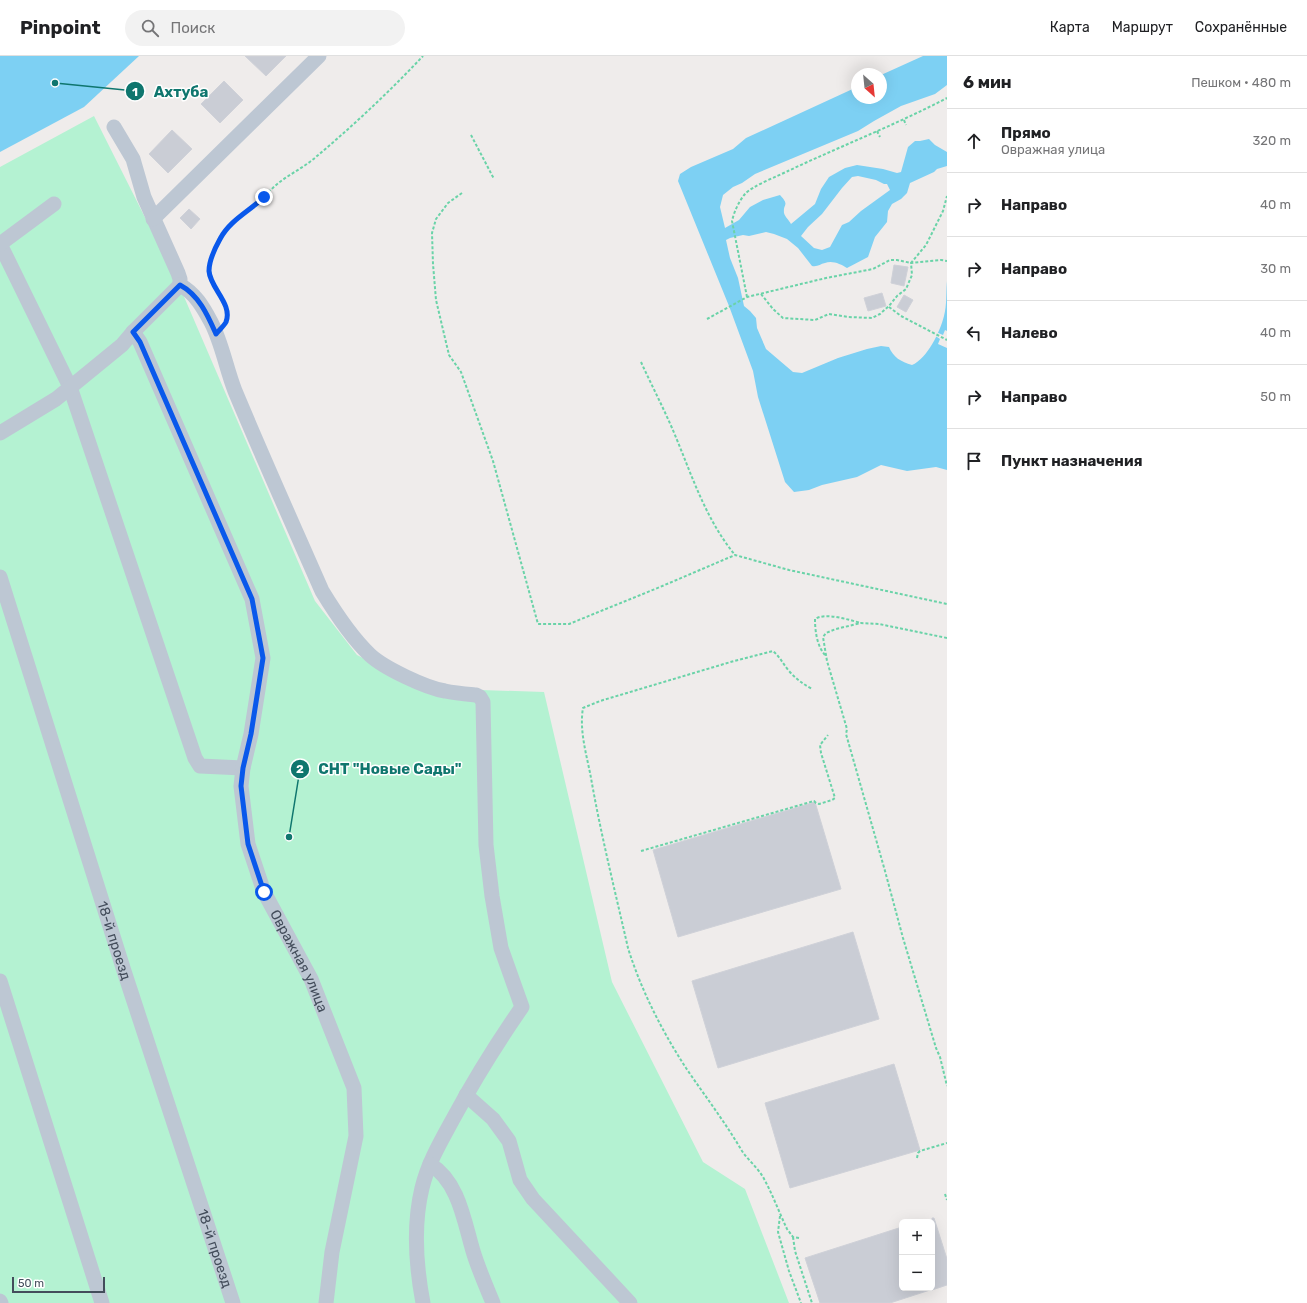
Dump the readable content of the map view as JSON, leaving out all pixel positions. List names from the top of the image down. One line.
{"streets":{"street":["18-й проезд","Овражная улица"]},"places":["Ахтуба","СНТ \"Новые Сады\""],"scale_bar":"50 m","north":"bottom right","page":{"header":"Pinpoint","search":"Поиск","nav":["Карта","Маршрут","Сохранённые"],"heading":["6 мин","Пешком · 480 m"],"list":[["Прямо","Овражная улица","320 m"],["Направо","40 m"],["Направо","30 m"],["Налево","40 m"],["Направо","50 m"],"Пункт назначения"],"map_buttons":["+","−"],"scale":"50 m"}}
